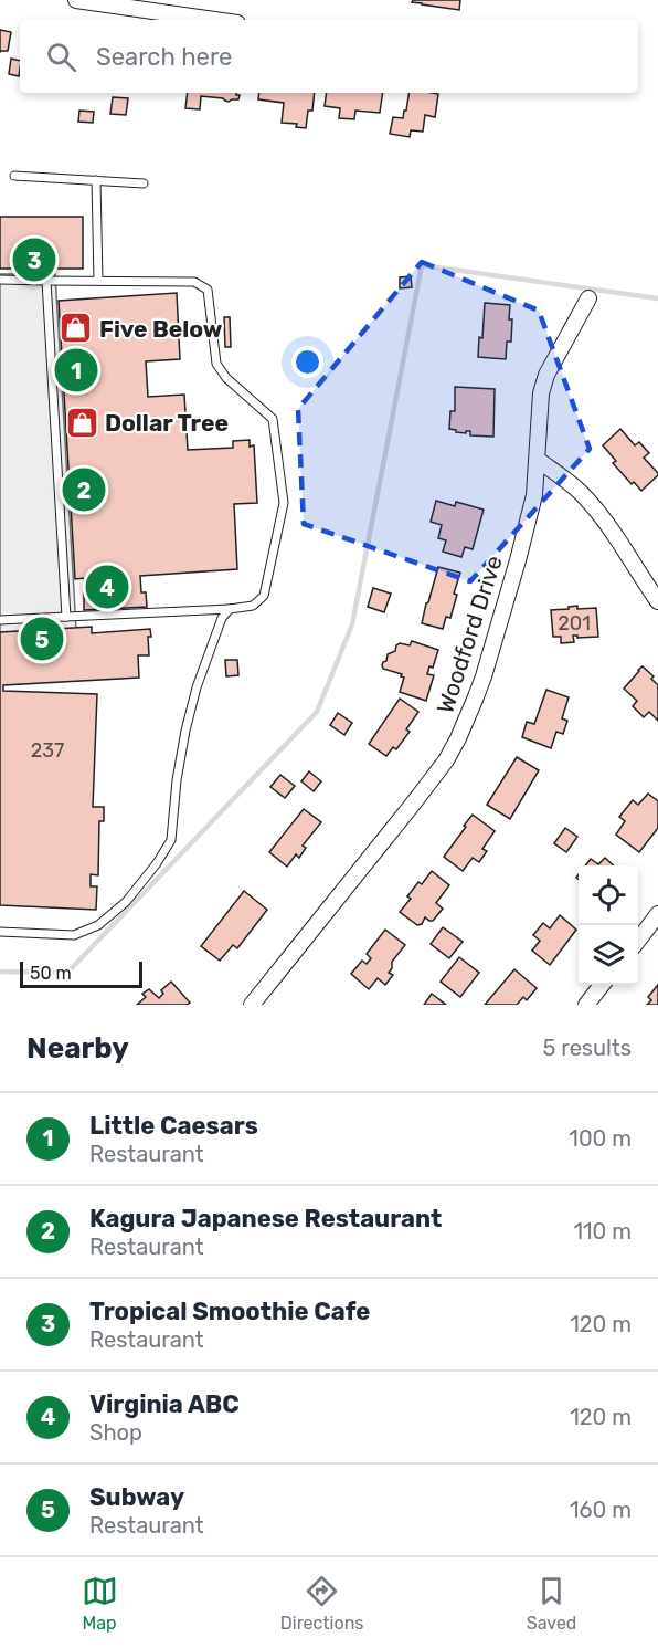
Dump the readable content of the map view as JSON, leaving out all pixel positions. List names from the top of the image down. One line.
{"streets":{"street":["Woodford Drive"]},"places":{"shop":["Five Below","Dollar Tree"]},"house_numbers":["201","237"],"scale_bar":"50 m","page":{"search":"Search here","pins":["3","1","2","4","5"],"scale":"50 m","heading":["Nearby","5 results"],"list":[{"mark":"1","name":"Little Caesars","note":"Restaurant","value":"100 m"},{"mark":"2","name":"Kagura Japanese Restaurant","note":"Restaurant","value":"110 m"},{"mark":"3","name":"Tropical Smoothie Cafe","note":"Restaurant","value":"120 m"},{"mark":"4","name":"Virginia ABC","note":"Shop","value":"120 m"},{"mark":"5","name":"Subway","note":"Restaurant","value":"160 m"}],"nav":["Map","Directions","Saved"]}}
